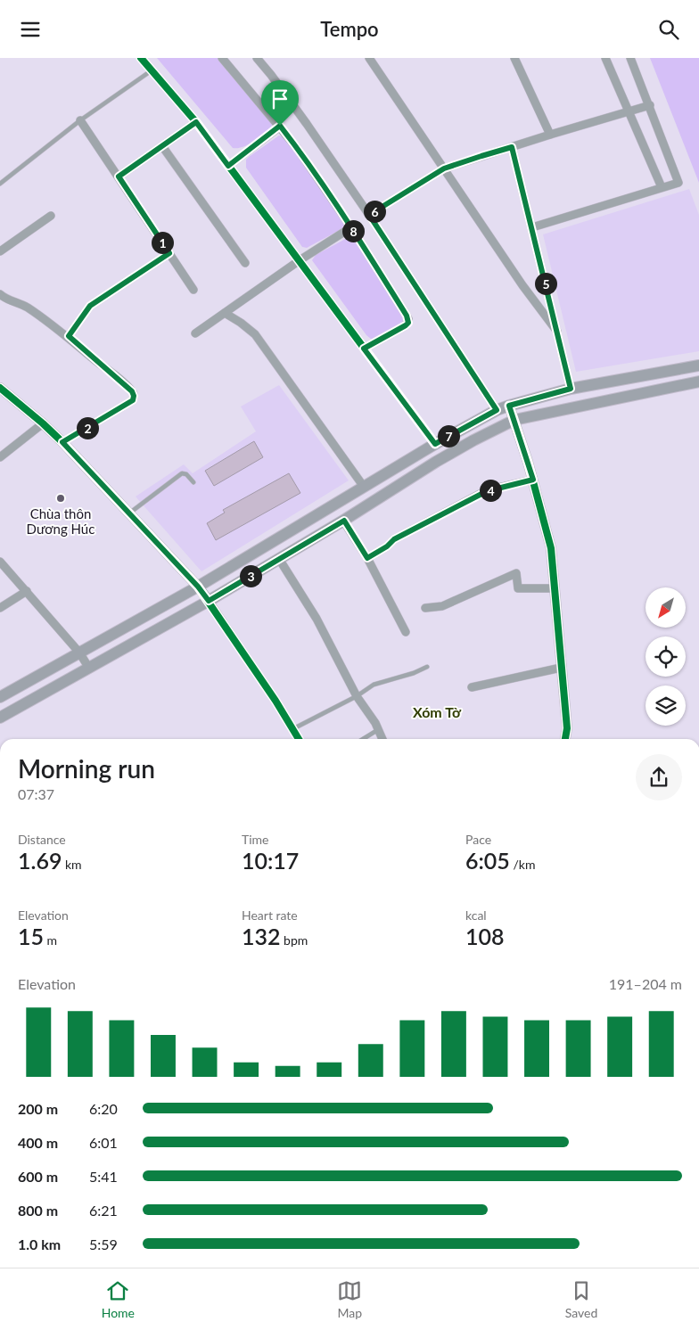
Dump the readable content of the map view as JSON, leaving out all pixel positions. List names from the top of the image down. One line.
{"districts":["Xóm Tờ"],"places":["Chùa thôn Dương Húc"],"north":"bottom left","page":{"header":"Tempo","pins":["6","8","1","5","2","7","4","3"],"heading":["Morning run","07:37"],"stats":[["Distance","1.69 km"],["Time","10:17"],["Pace","6:05 /km"],["Elevation","15 m"],["Heart rate","132 bpm"],["kcal","108"]],"chart":["Elevation","191–204 m"],"list":[{"name":"200 m","note":"6:20"},{"name":"400 m","note":"6:01"},{"name":"600 m","note":"5:41"},{"name":"800 m","note":"6:21"},{"name":"1.0 km","note":"5:59"}],"tabs":["Home","Map","Saved"]}}
